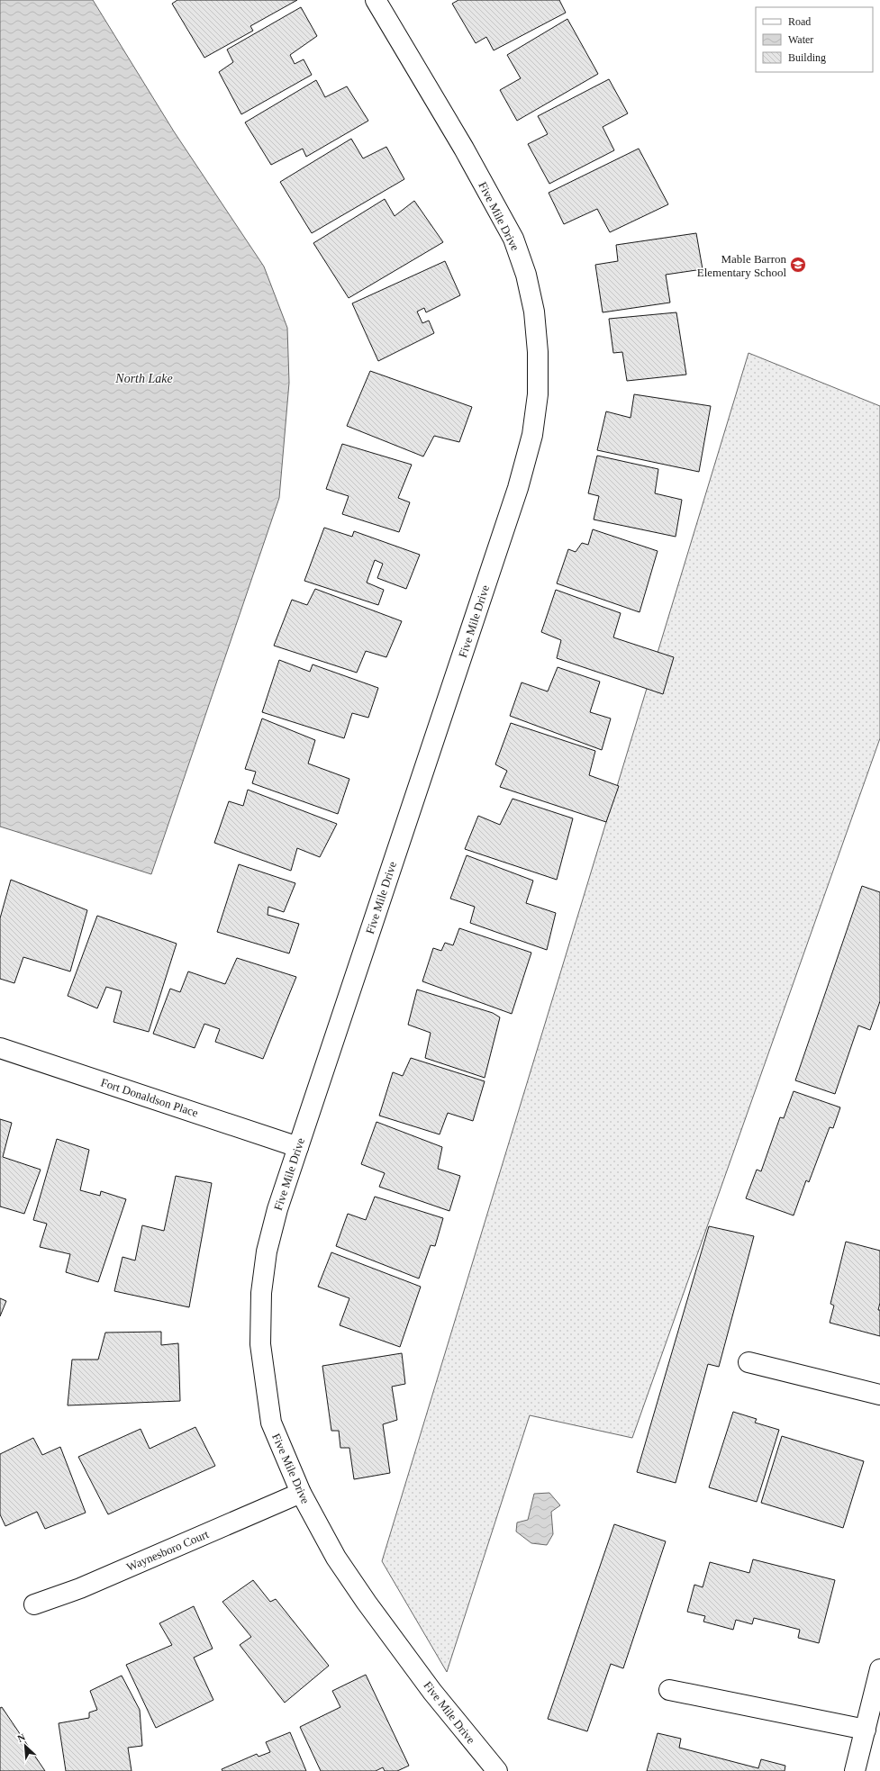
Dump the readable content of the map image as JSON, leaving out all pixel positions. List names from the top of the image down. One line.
{"streets":{"street":["Five Mile Drive","Fort Donaldson Place","Waynesboro Court"]},"crossings":[["Five Mile Drive","Fort Donaldson Place"],["Five Mile Drive","Waynesboro Court"]],"water":["North Lake"],"places":{"school or university":["Mable Barron Elementary School"]},"legend":["Road","Water","Building"],"north":"top left"}
